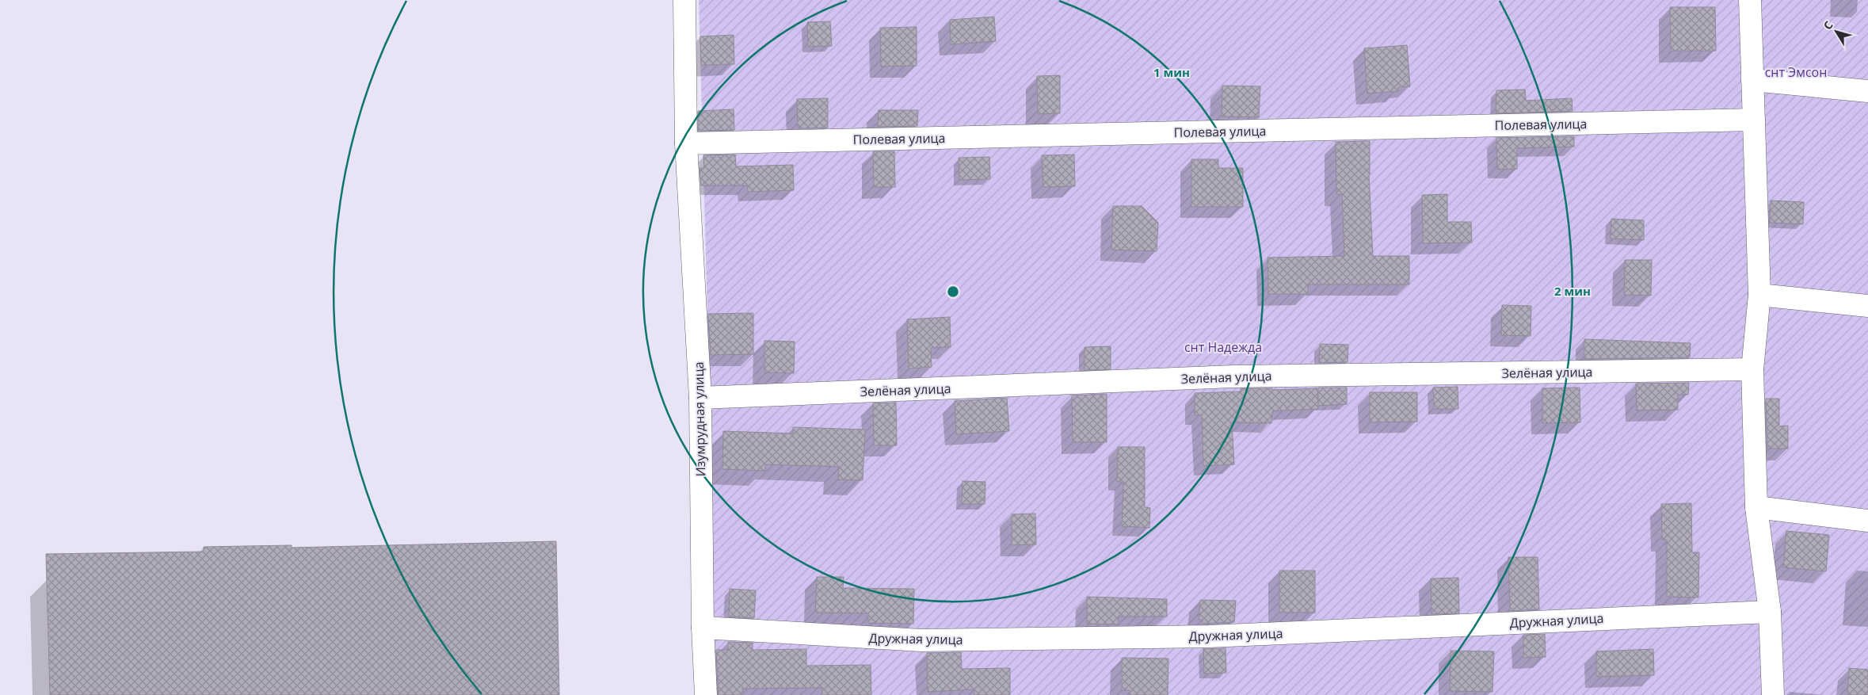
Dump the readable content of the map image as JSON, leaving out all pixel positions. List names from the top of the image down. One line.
{"streets":{"street":["Полевая улица","Зелёная улица","Изумрудная улица","Дружная улица"]},"crossings":[["Полевая улица","Изумрудная улица"],["Зелёная улица","Изумрудная улица"],["Изумрудная улица","Дружная улица"]],"parks":["снт Эмсон","снт Надежда"],"north":"top left","rings":["1 мин","2 мин"]}
